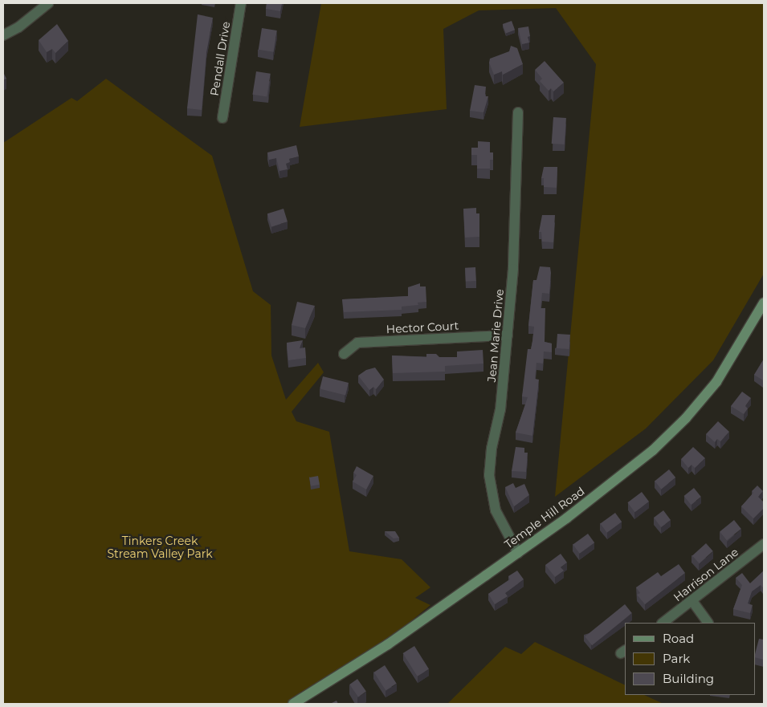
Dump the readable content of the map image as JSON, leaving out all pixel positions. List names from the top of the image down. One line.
{"streets":{"main road":["Temple Hill Road"],"street":["Pendall Drive","Hector Court","Jean Marie Drive","Harrison Lane"]},"crossings":[["Hector Court","Jean Marie Drive"],["Jean Marie Drive","Temple Hill Road"]],"parks":["Tinkers Creek Stream Valley Park"],"legend":["Road","Park","Building"]}
